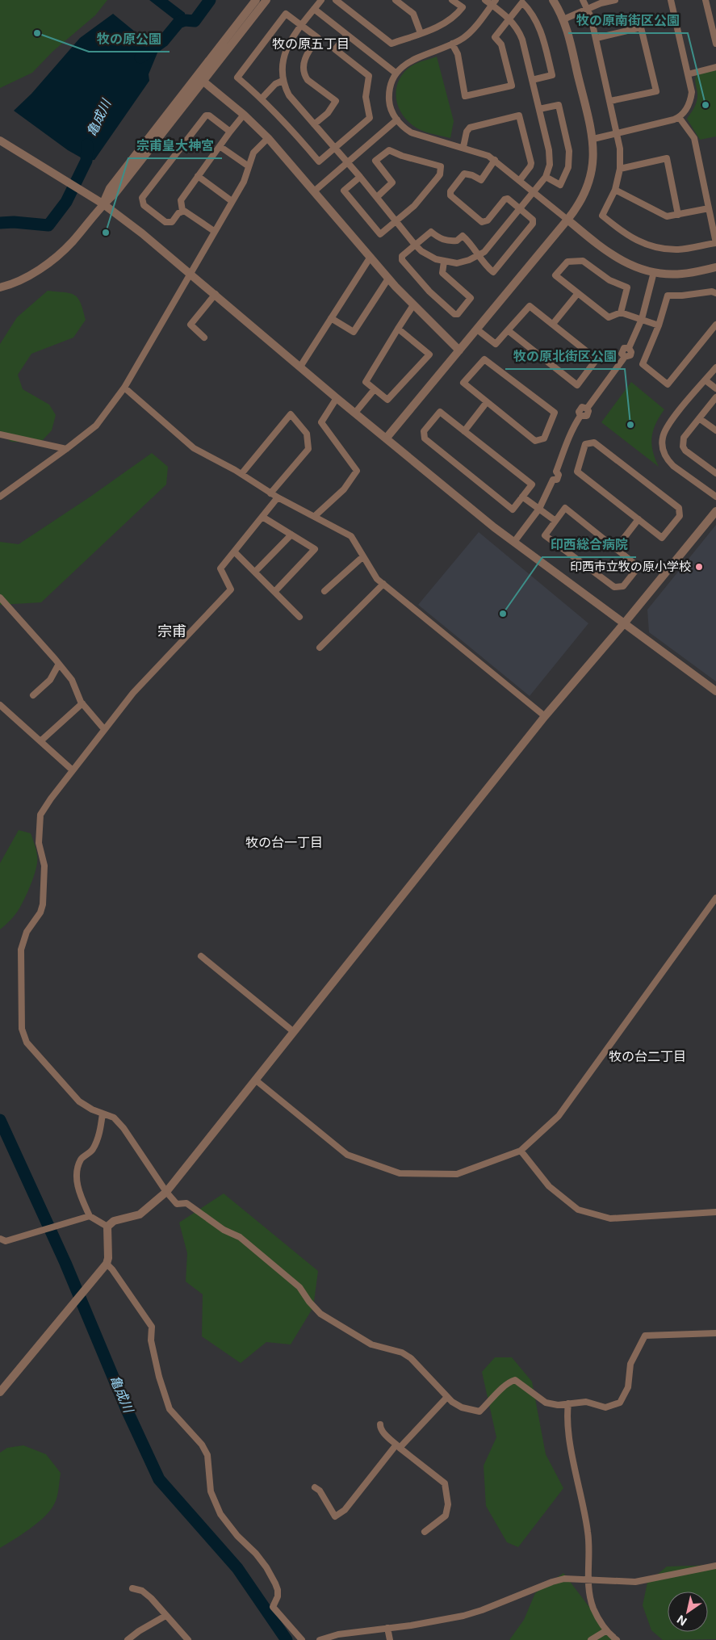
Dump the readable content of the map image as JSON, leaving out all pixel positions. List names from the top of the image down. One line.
{"districts":["牧の原五丁目","宗甫","牧の台一丁目","牧の台二丁目"],"water":["亀成川"],"places":["牧の原公園","牧の原南街区公園","宗甫皇大神宮","牧の原北街区公園","印西市立牧の原小学校","印西総合病院"],"north":"bottom left"}
